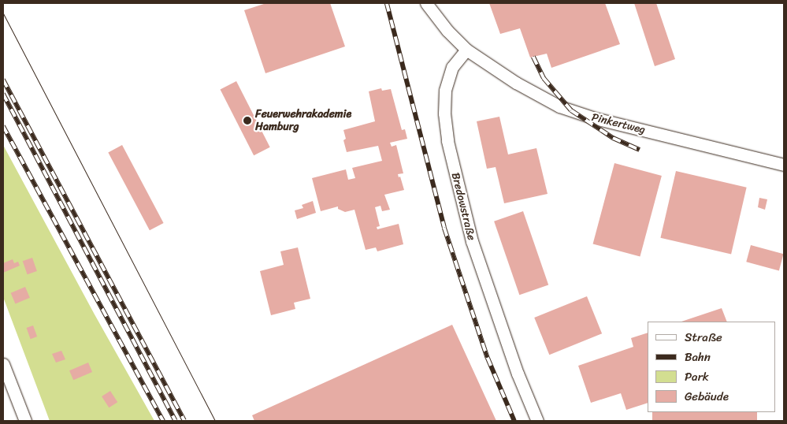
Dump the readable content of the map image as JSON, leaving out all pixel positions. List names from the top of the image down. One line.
{"streets":{"street":["Pinkertweg","Bredowstraße"]},"crossings":[["Pinkertweg","Bredowstraße"]],"places":["Feuerwehrakademie Hamburg"],"legend":["Straße","Bahn","Park","Gebäude"]}
